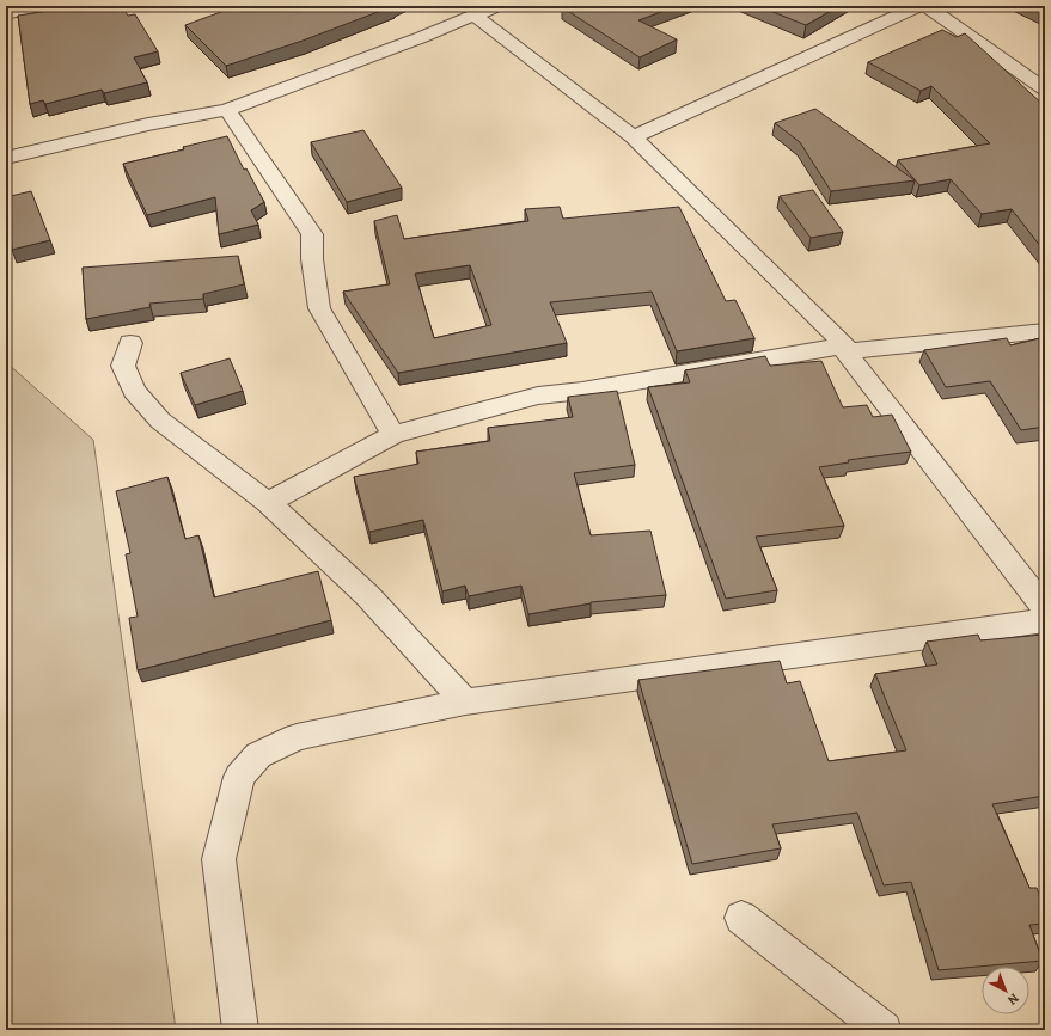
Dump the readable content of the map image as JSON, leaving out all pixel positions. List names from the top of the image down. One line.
{"north":"bottom right"}
